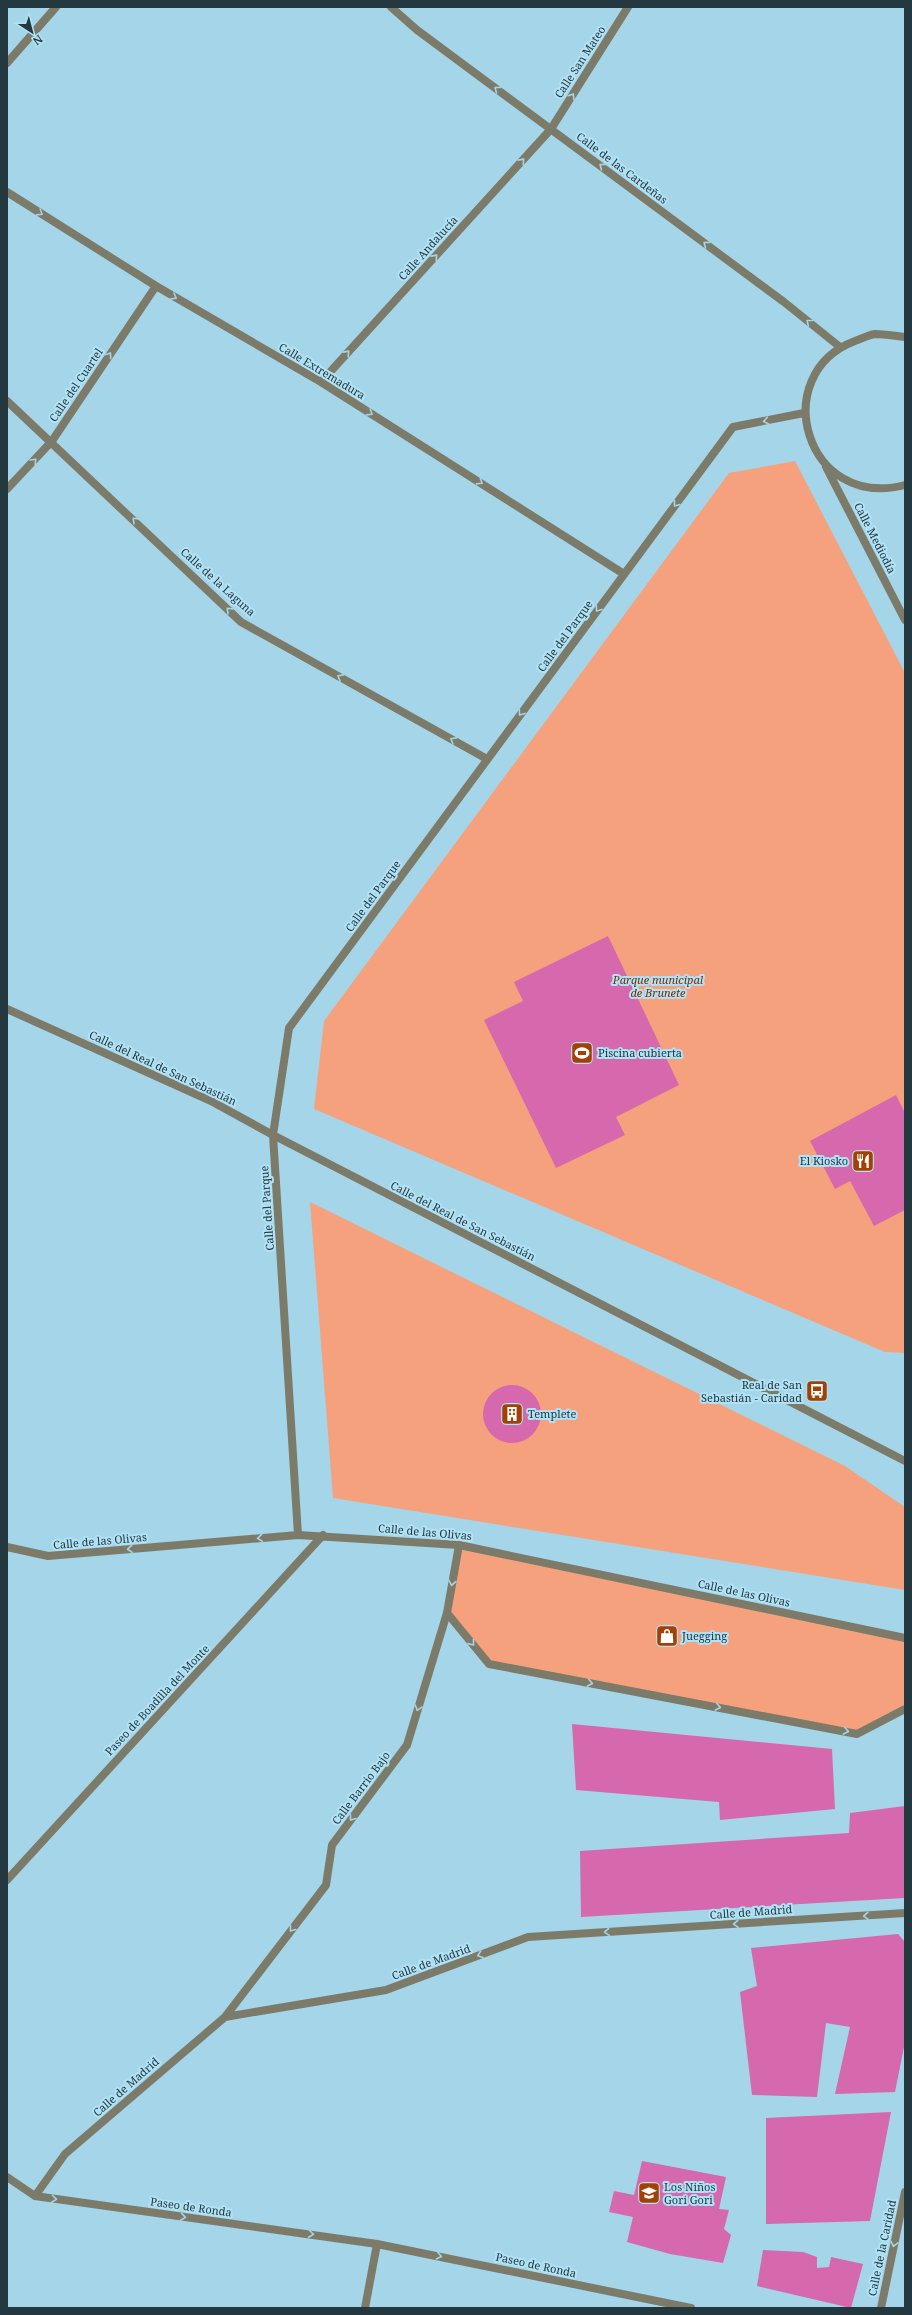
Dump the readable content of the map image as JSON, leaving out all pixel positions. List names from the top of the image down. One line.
{"streets":{"street":["Calle San Mateo","Calle de las Cardeñas","Calle Andalucía","Calle Extremadura","Calle del Cuartel","Calle Mediodía","Calle de la Laguna","Calle del Parque","Calle del Real de San Sebastián","Calle de las Olivas","Paseo de Boadilla del Monte","Calle Barrio Bajo","Calle de Madrid","Paseo de Ronda","Calle de la Caridad"]},"crossings":[["Calle San Mateo","Calle de las Cardeñas"],["Calle San Mateo","Calle Andalucía"],["Calle de las Cardeñas","Calle Andalucía"],["Calle Andalucía","Calle Extremadura"],["Calle Extremadura","Calle del Cuartel"],["Calle Extremadura","Calle del Parque"],["Calle del Cuartel","Calle de la Laguna"],["Calle de la Laguna","Calle del Parque"],["Calle del Parque","Calle del Real de San Sebastián"],["Calle del Parque","Calle de las Olivas"],["Calle de las Olivas","Paseo de Boadilla del Monte"],["Calle de las Olivas","Calle Barrio Bajo"],["Calle Barrio Bajo","Calle de Madrid"],["Calle de Madrid","Paseo de Ronda"]],"one_way":["Calle San Mateo","Calle de las Cardeñas","Calle Andalucía","Calle Extremadura","Calle del Cuartel","Calle de la Laguna","Calle del Parque","Calle Barrio Bajo","Calle de Madrid","Paseo de Ronda","Calle de la Caridad"],"parks":["Parque municipal de Brunete"],"places":{"sports":["Piscina cubierta"],"restaurant":["El Kiosko"],"bus stop":["Real de San Sebastián - Caridad"],"building":["Templete"],"shop":["Juegging"],"school or university":["Los Niños Gori Gori"]},"north":"bottom right"}
